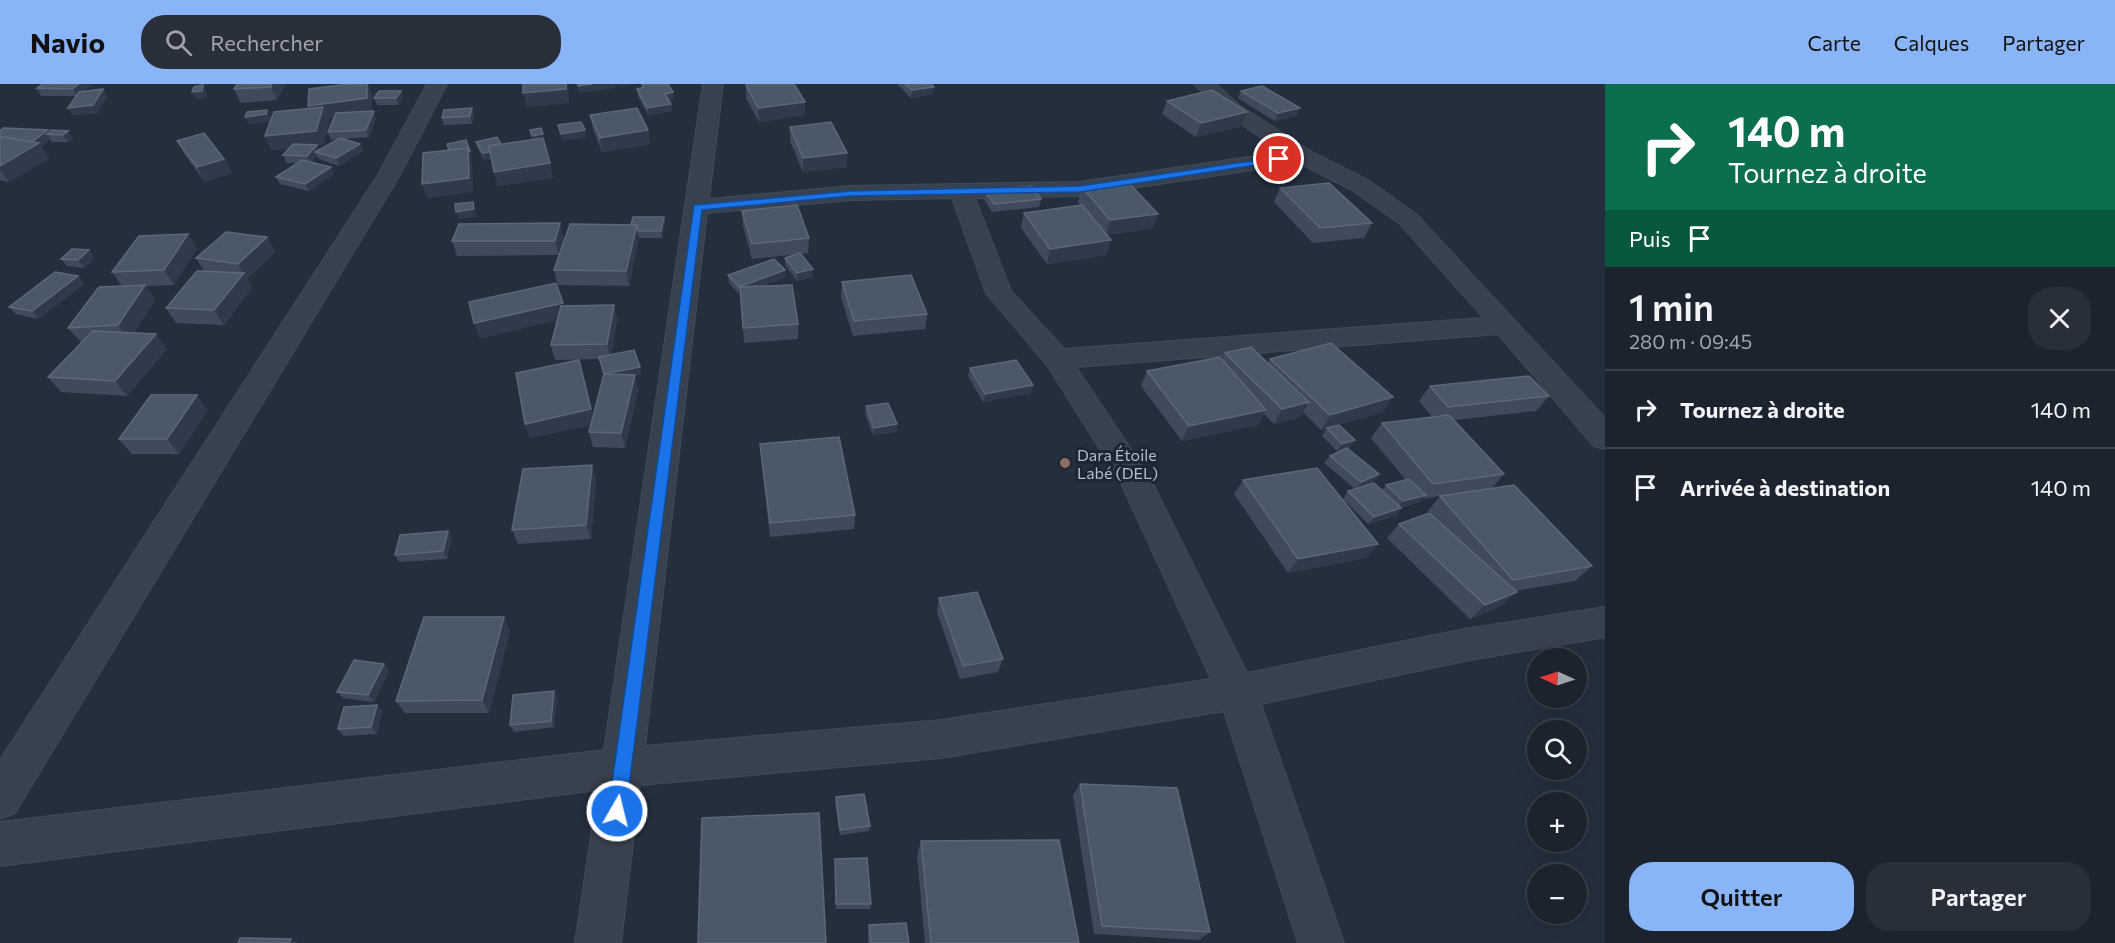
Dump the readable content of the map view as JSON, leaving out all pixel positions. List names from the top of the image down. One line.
{"places":["Dara Étoile Labé (DEL)"],"north":"left","page":{"header":"Navio","search":"Rechercher","nav":["Carte","Calques","Partager"],"turn":["140 m","Tournez à droite"],"then":"Puis","heading":["1 min","280 m · 09:45"],"list":[{"name":"Tournez à droite","value":"140 m"},{"name":"Arrivée à destination","value":"140 m"}],"map_buttons":["+","−"],"buttons":["Quitter","Partager"]}}
